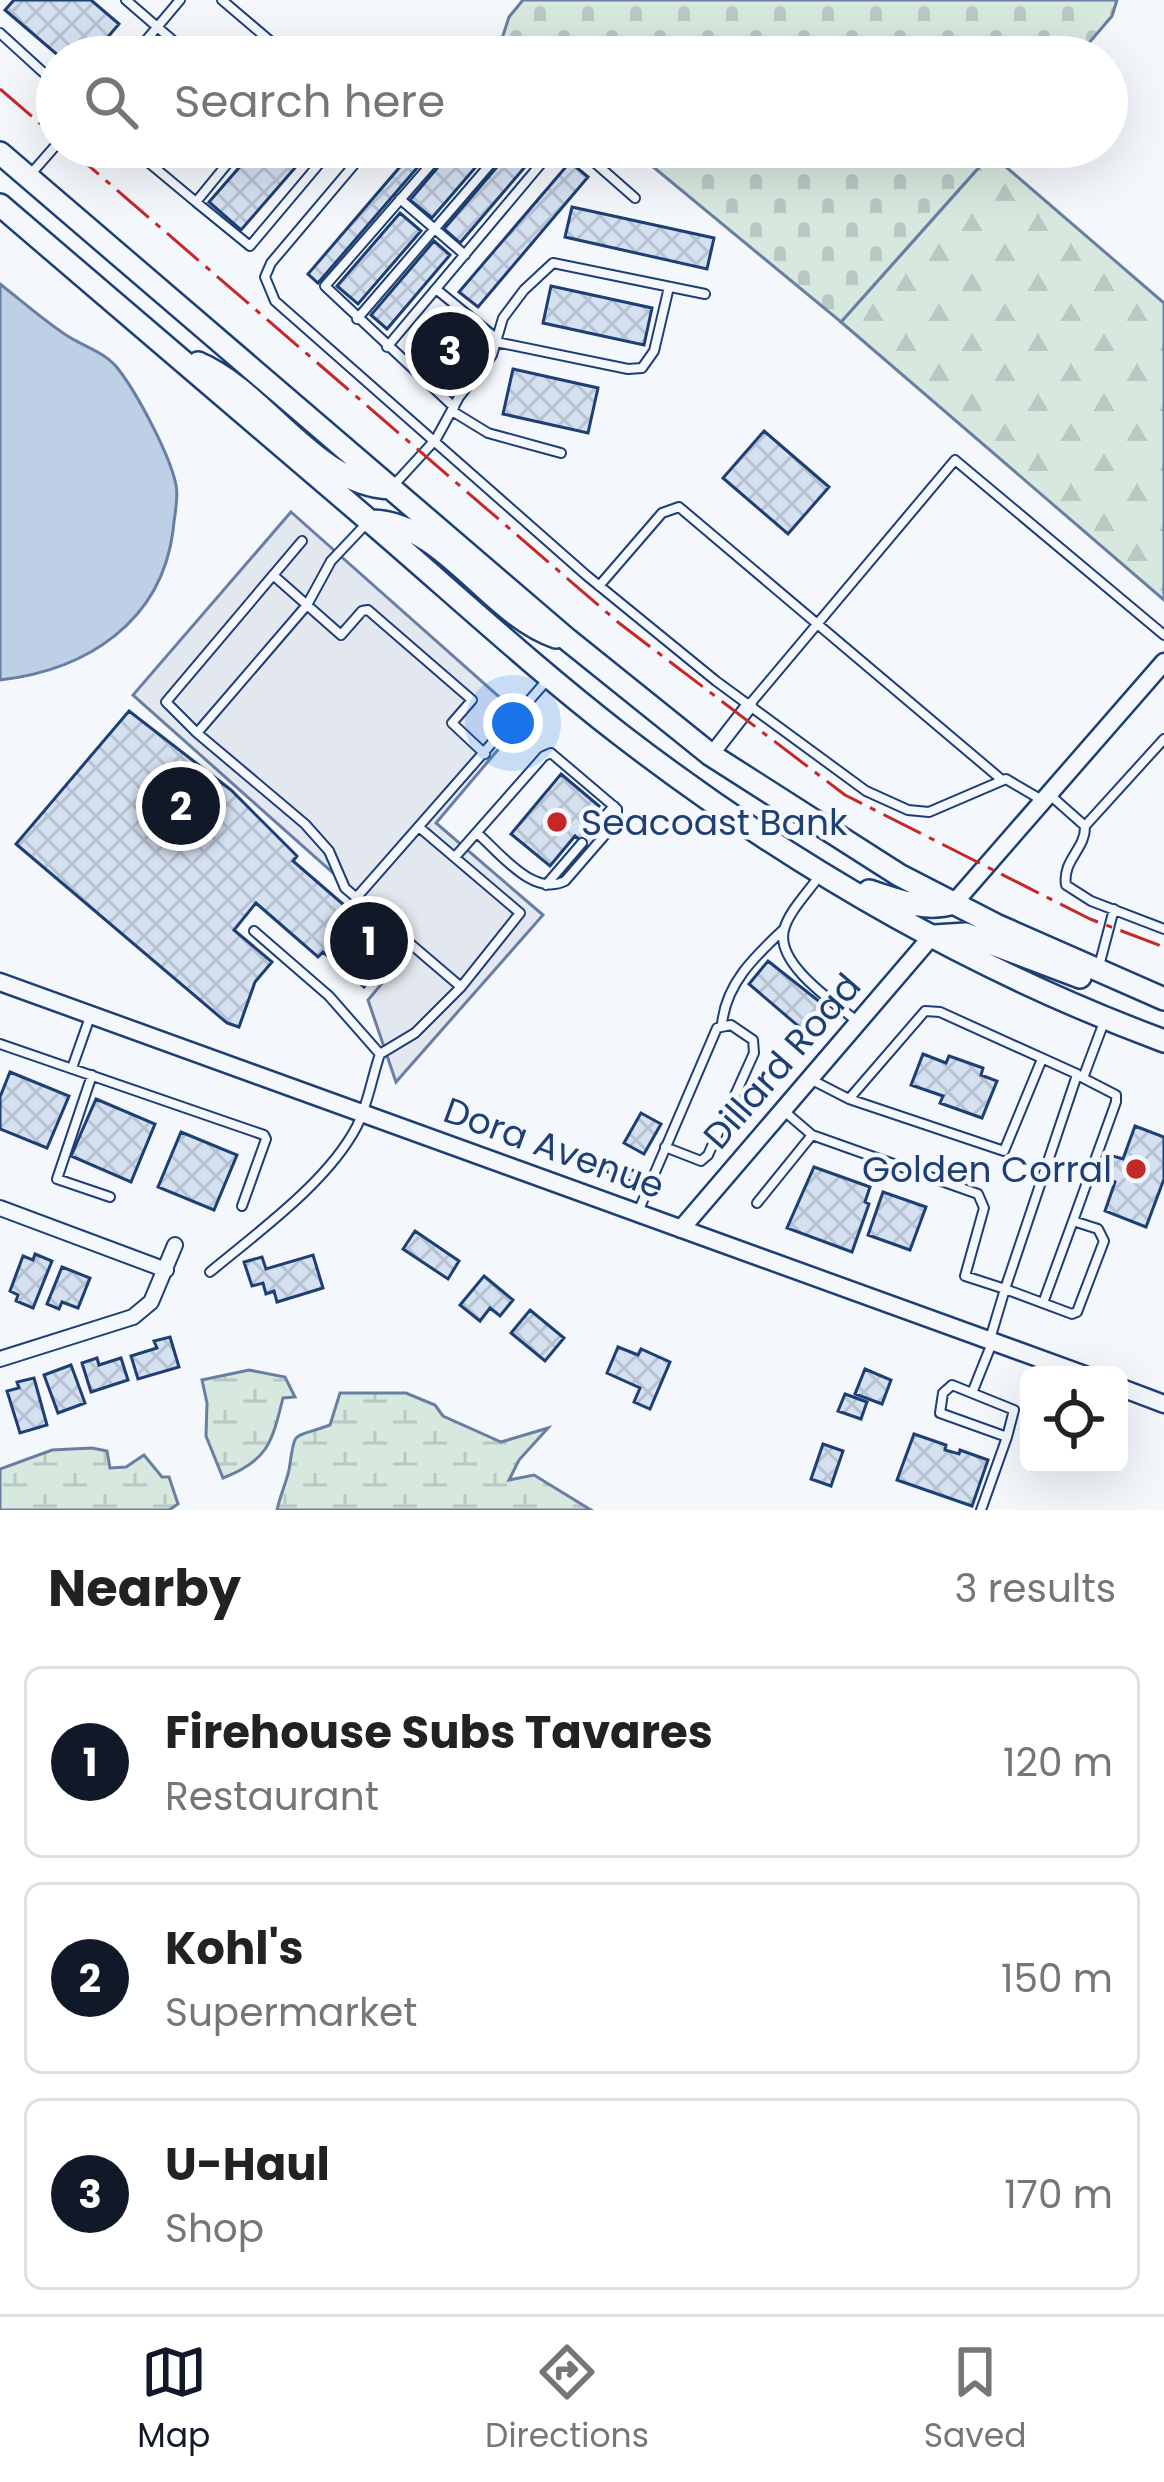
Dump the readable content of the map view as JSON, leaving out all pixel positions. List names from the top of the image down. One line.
{"streets":{"street":["Dillard Road","Dora Avenue"]},"crossings":[["Dillard Road","Dora Avenue"]],"places":["Seacoast Bank","Golden Corral"],"page":{"search":"Search here","pins":["3","2","1"],"heading":["Nearby","3 results"],"list":[{"mark":"1","name":"Firehouse Subs Tavares","note":"Restaurant","value":"120 m"},{"mark":"2","name":"Kohl's","note":"Supermarket","value":"150 m"},{"mark":"3","name":"U-Haul","note":"Shop","value":"170 m"}],"nav":["Map","Directions","Saved"]}}
